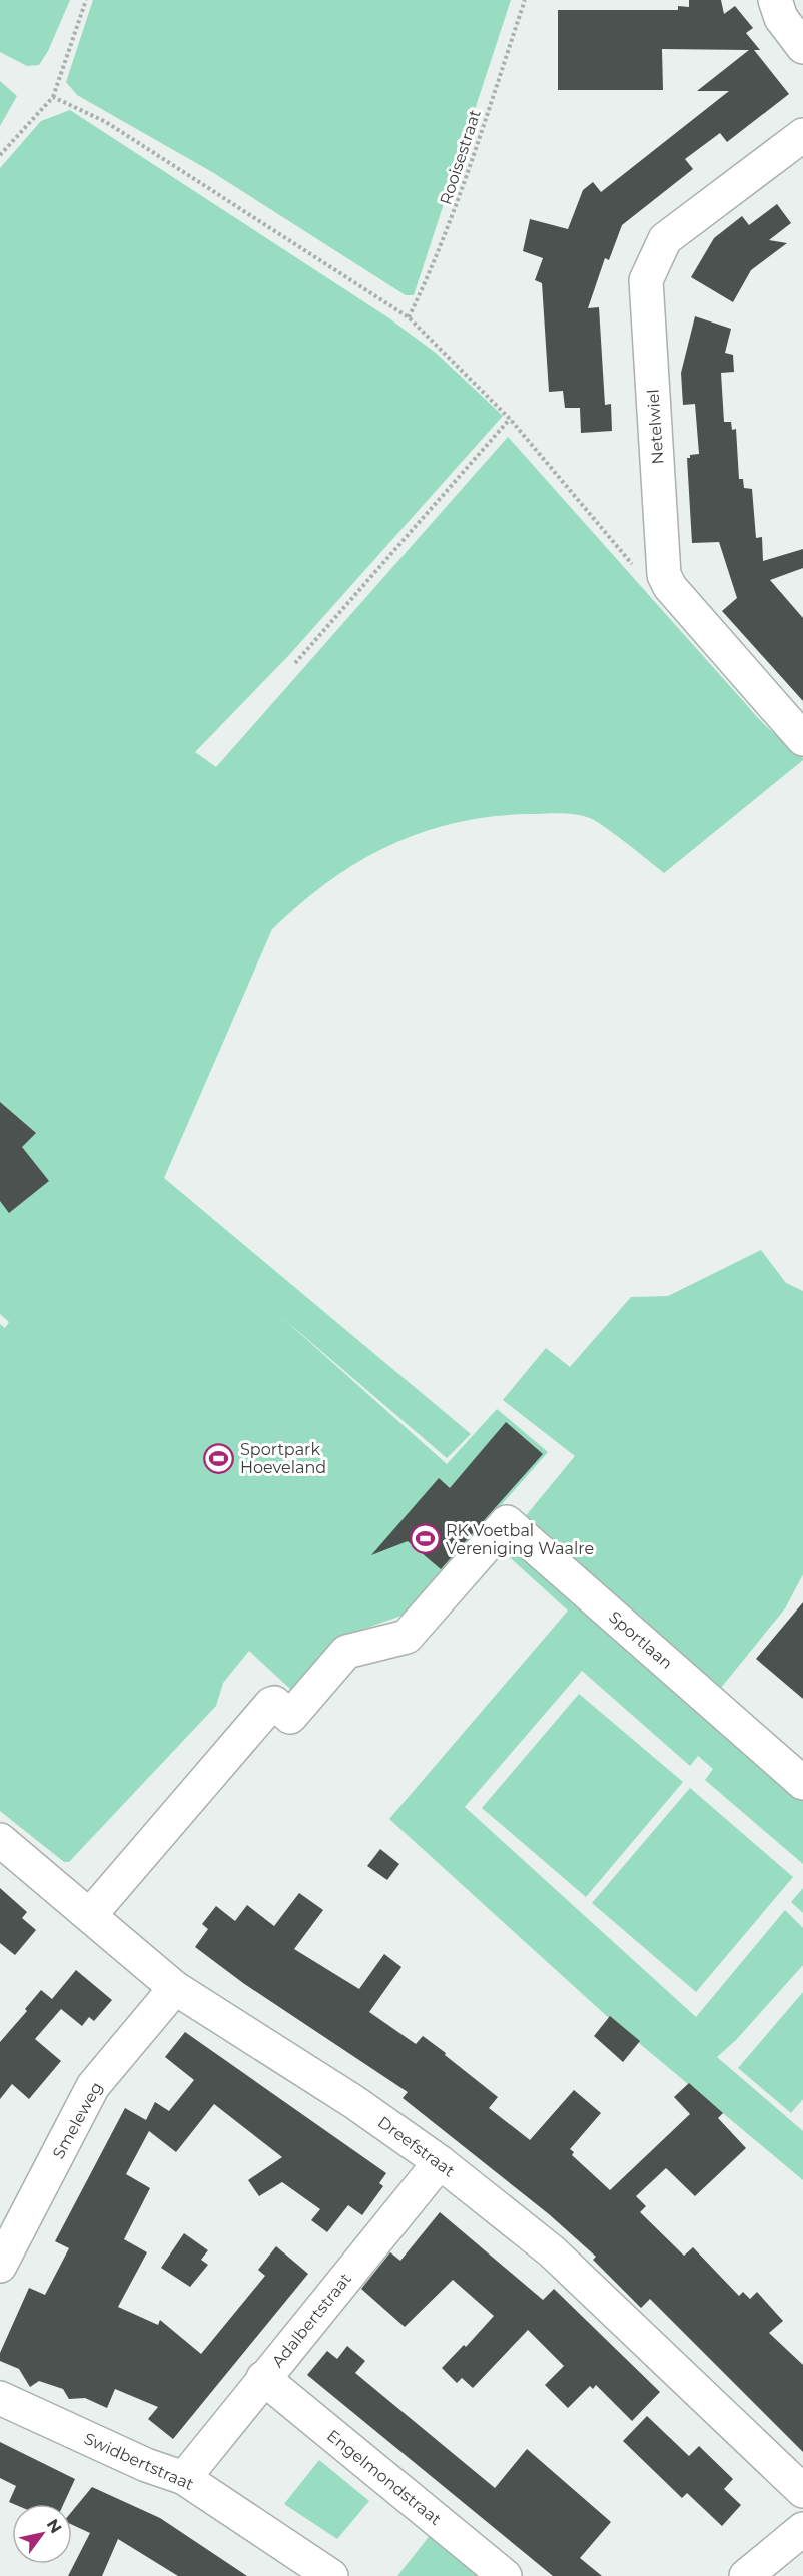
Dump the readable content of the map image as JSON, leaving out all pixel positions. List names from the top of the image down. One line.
{"streets":{"street":["Netelwiel","Sportlaan","Smeleweg","Dreefstraat","Adalbertstraat","Swidbertstraat","Engelmondstraat"],"path":["Rooisestraat"]},"crossings":[["Sportlaan","Dreefstraat"],["Smeleweg","Dreefstraat"],["Dreefstraat","Adalbertstraat"],["Adalbertstraat","Swidbertstraat"],["Adalbertstraat","Engelmondstraat"]],"places":{"sports":["Sportpark Hoeveland","RK Voetbal Vereniging Waalre"]},"north":"top right"}
